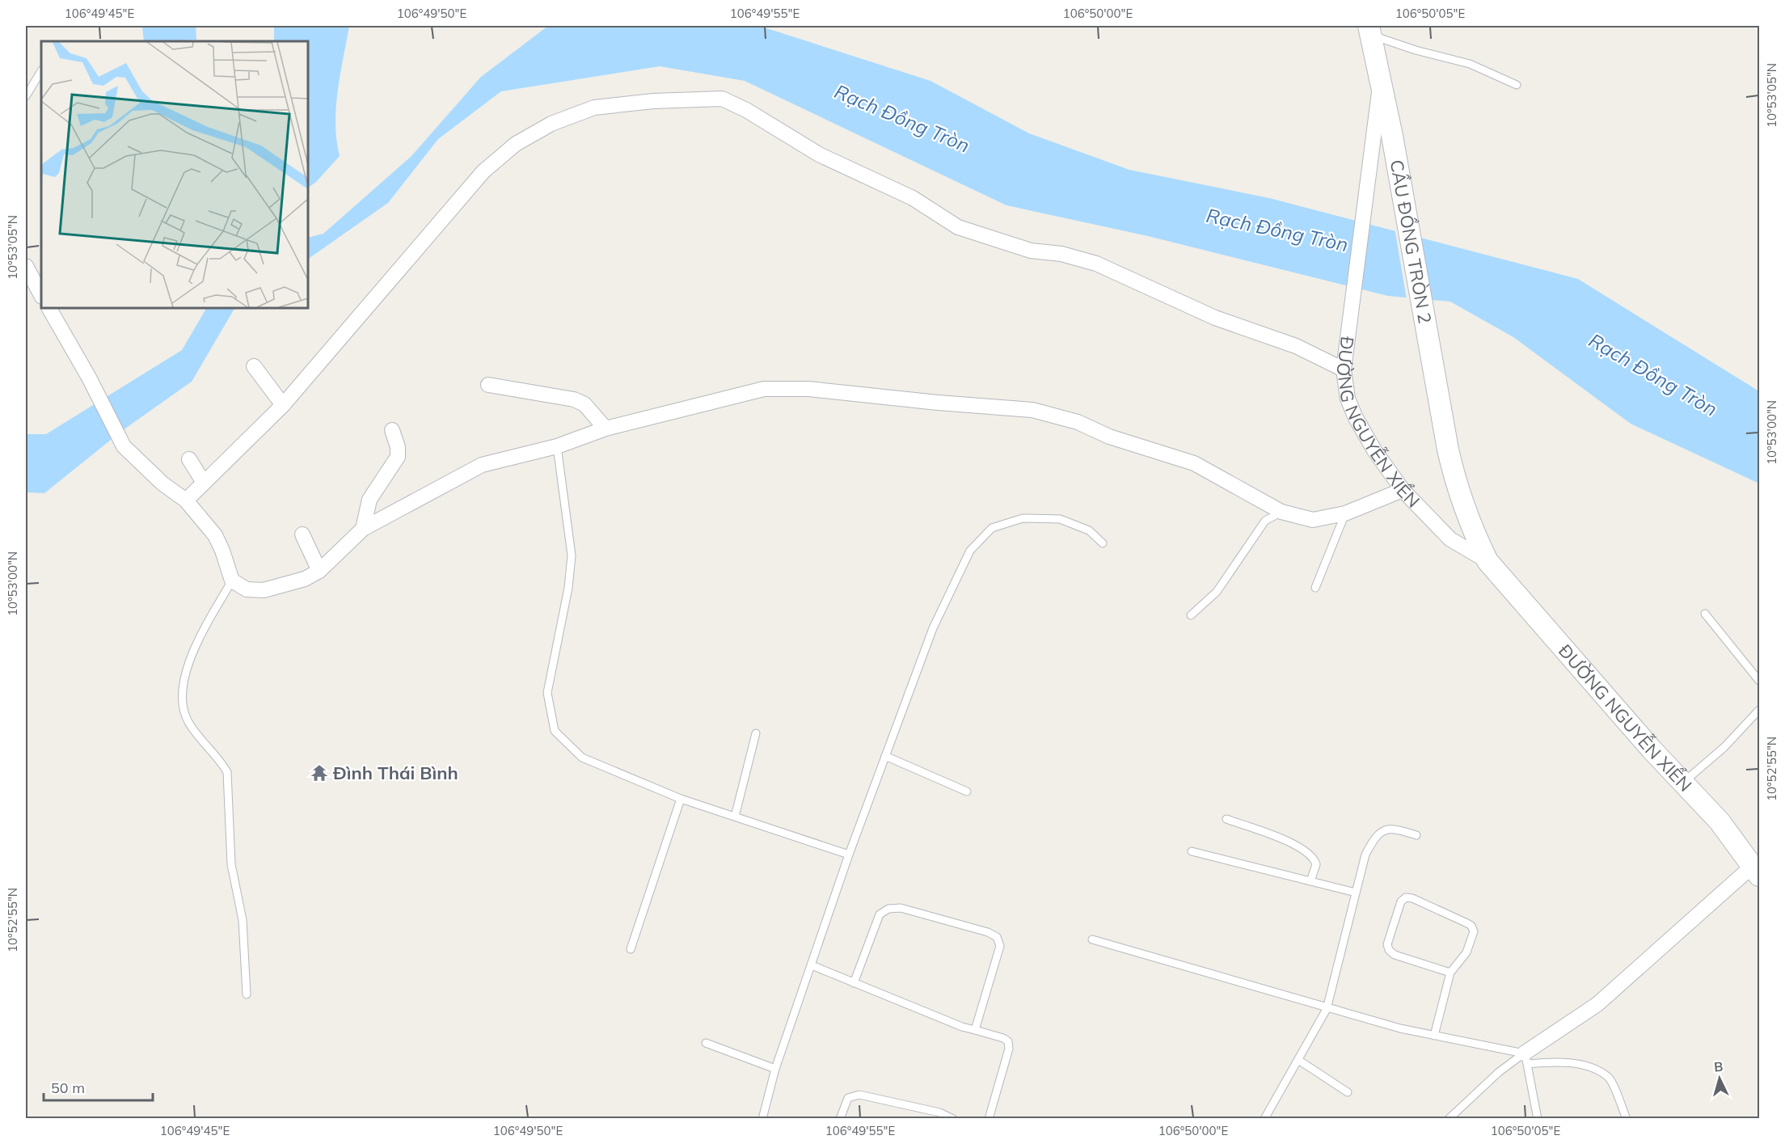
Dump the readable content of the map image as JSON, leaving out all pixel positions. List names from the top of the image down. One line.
{"streets":{"main road":["CẦU ĐỒNG TRÒN 2","ĐƯỜNG NGUYỄN XIỂN"]},"crossings":[["CẦU ĐỒNG TRÒN 2","ĐƯỜNG NGUYỄN XIỂN"]],"water":["Rạch Đồng Tròn"],"places":{"temple":["Đình Thái Bình"]},"scale_bar":"50 m","north":"top","coordinates":["106°49'45\"E","106°49'50\"E","106°49'55\"E","106°50'00\"E","106°50'05\"E","10°53'05\"N","10°53'00\"N","10°52'55\"N"]}
